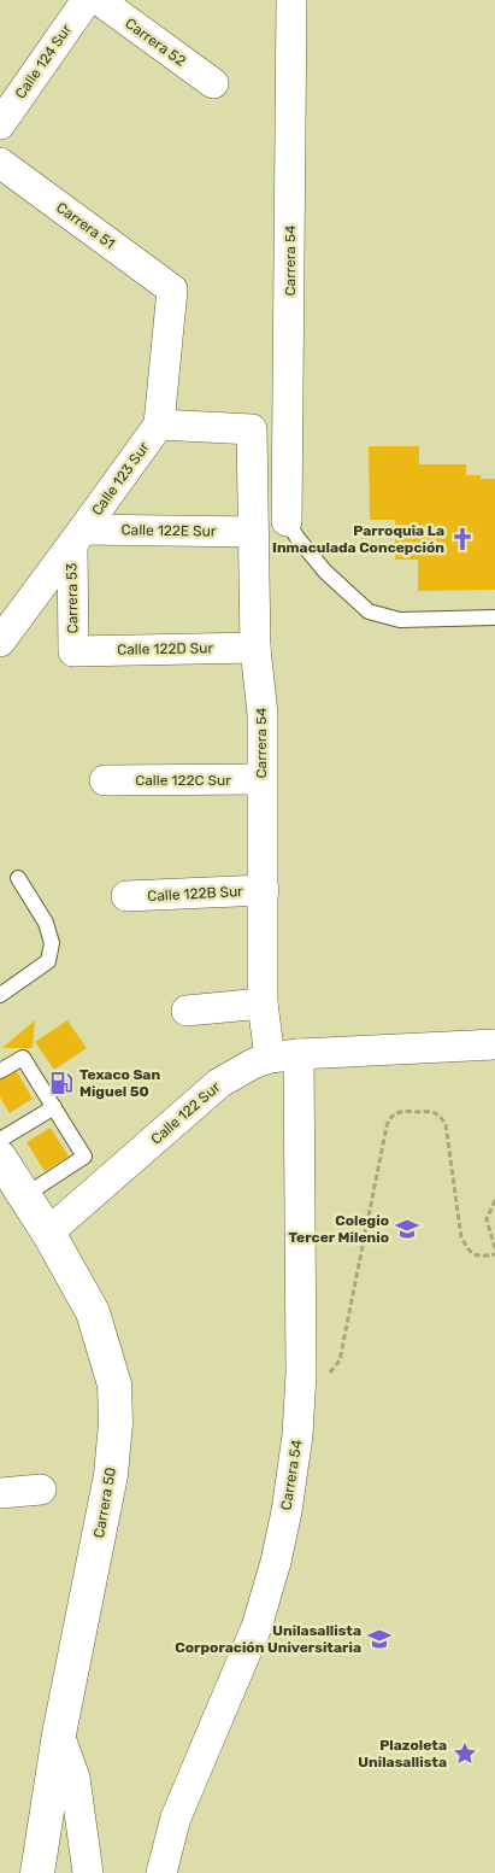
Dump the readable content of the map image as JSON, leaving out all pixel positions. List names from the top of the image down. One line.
{"streets":{"main road":["Carrera 50"],"street":["Carrera 52","Calle 124 Sur","Carrera 51","Carrera 54","Calle 123 Sur","Calle 122E Sur","Carrera 53","Calle 122D Sur","Calle 122C Sur","Calle 122B Sur","Calle 122 Sur"]},"crossings":[["Carrera 51","Calle 123 Sur"],["Carrera 54","Calle 123 Sur"],["Carrera 54","Calle 122E Sur"],["Carrera 54","Calle 122D Sur"],["Carrera 54","Calle 122C Sur"],["Carrera 54","Calle 122B Sur"],["Carrera 54","Calle 122 Sur"],["Calle 123 Sur","Calle 122E Sur"],["Calle 123 Sur","Carrera 53"],["Calle 122E Sur","Carrera 53"],["Carrera 53","Calle 122D Sur"],["Calle 122 Sur","Carrera 50"]],"places":{"church":["Parroquia La Inmaculada Concepción"],"fuel station":["Texaco San Miguel 50"],"school or university":["Colegio Tercer Milenio","Unilasallista Corporación Universitaria"],"place":["Plazoleta Unilasallista"]}}
